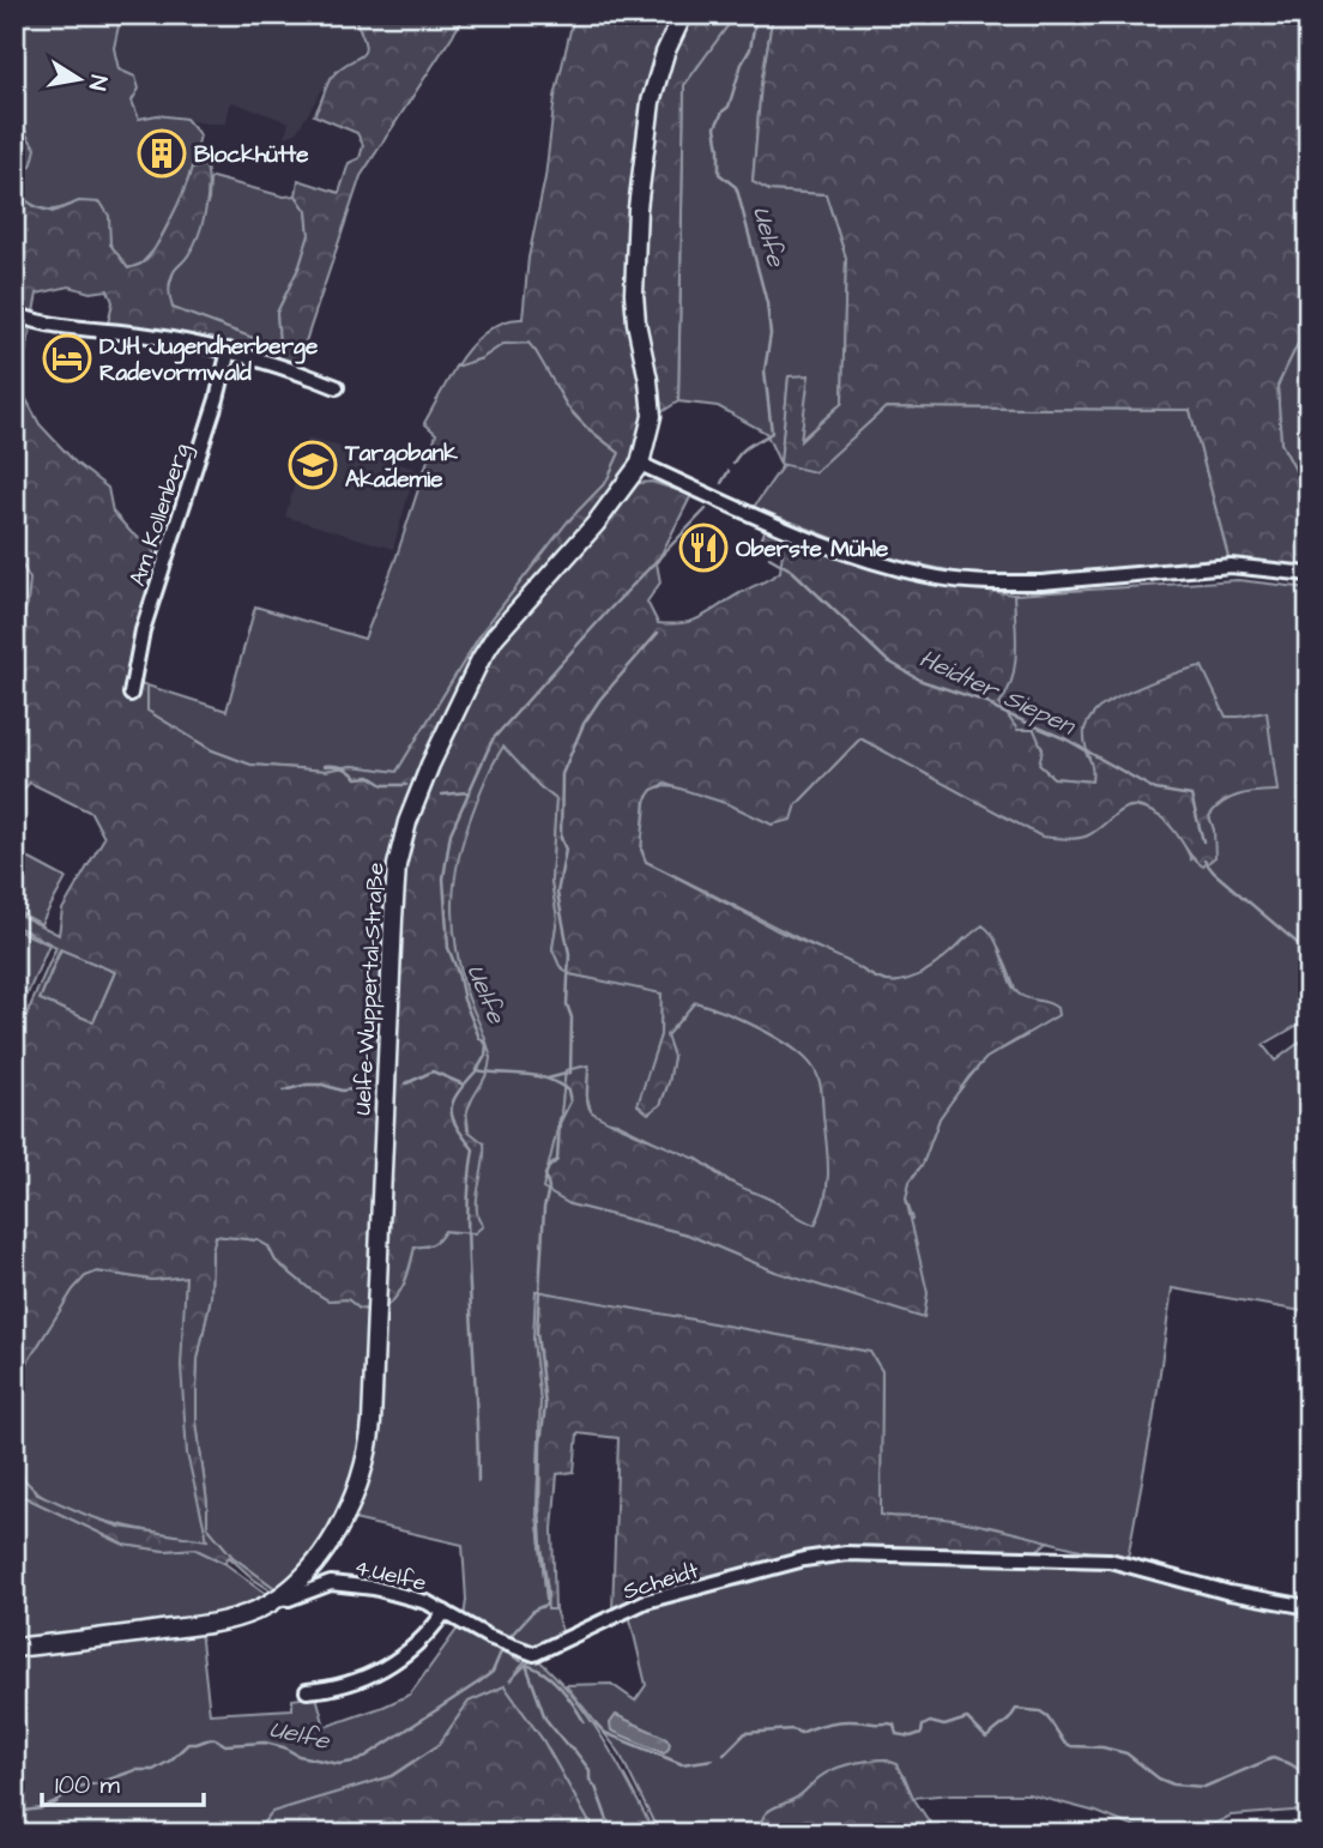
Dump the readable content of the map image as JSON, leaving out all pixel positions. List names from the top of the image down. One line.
{"streets":{"main road":["Uelfe-Wuppertal-Straße"],"street":["Am Kollenberg","4.Uelfe","Scheidt"]},"crossings":[["Uelfe-Wuppertal-Straße","4.Uelfe"],["4.Uelfe","Scheidt"]],"water":["Uelfe","Heidter Siepen"],"places":{"building":["Blockhütte"],"hotel":["DJH Jugendherberge Radevormwald"],"school or university":["Targobank Akademie"],"restaurant":["Oberste Mühle"]},"scale_bar":"100 m","north":"right"}
